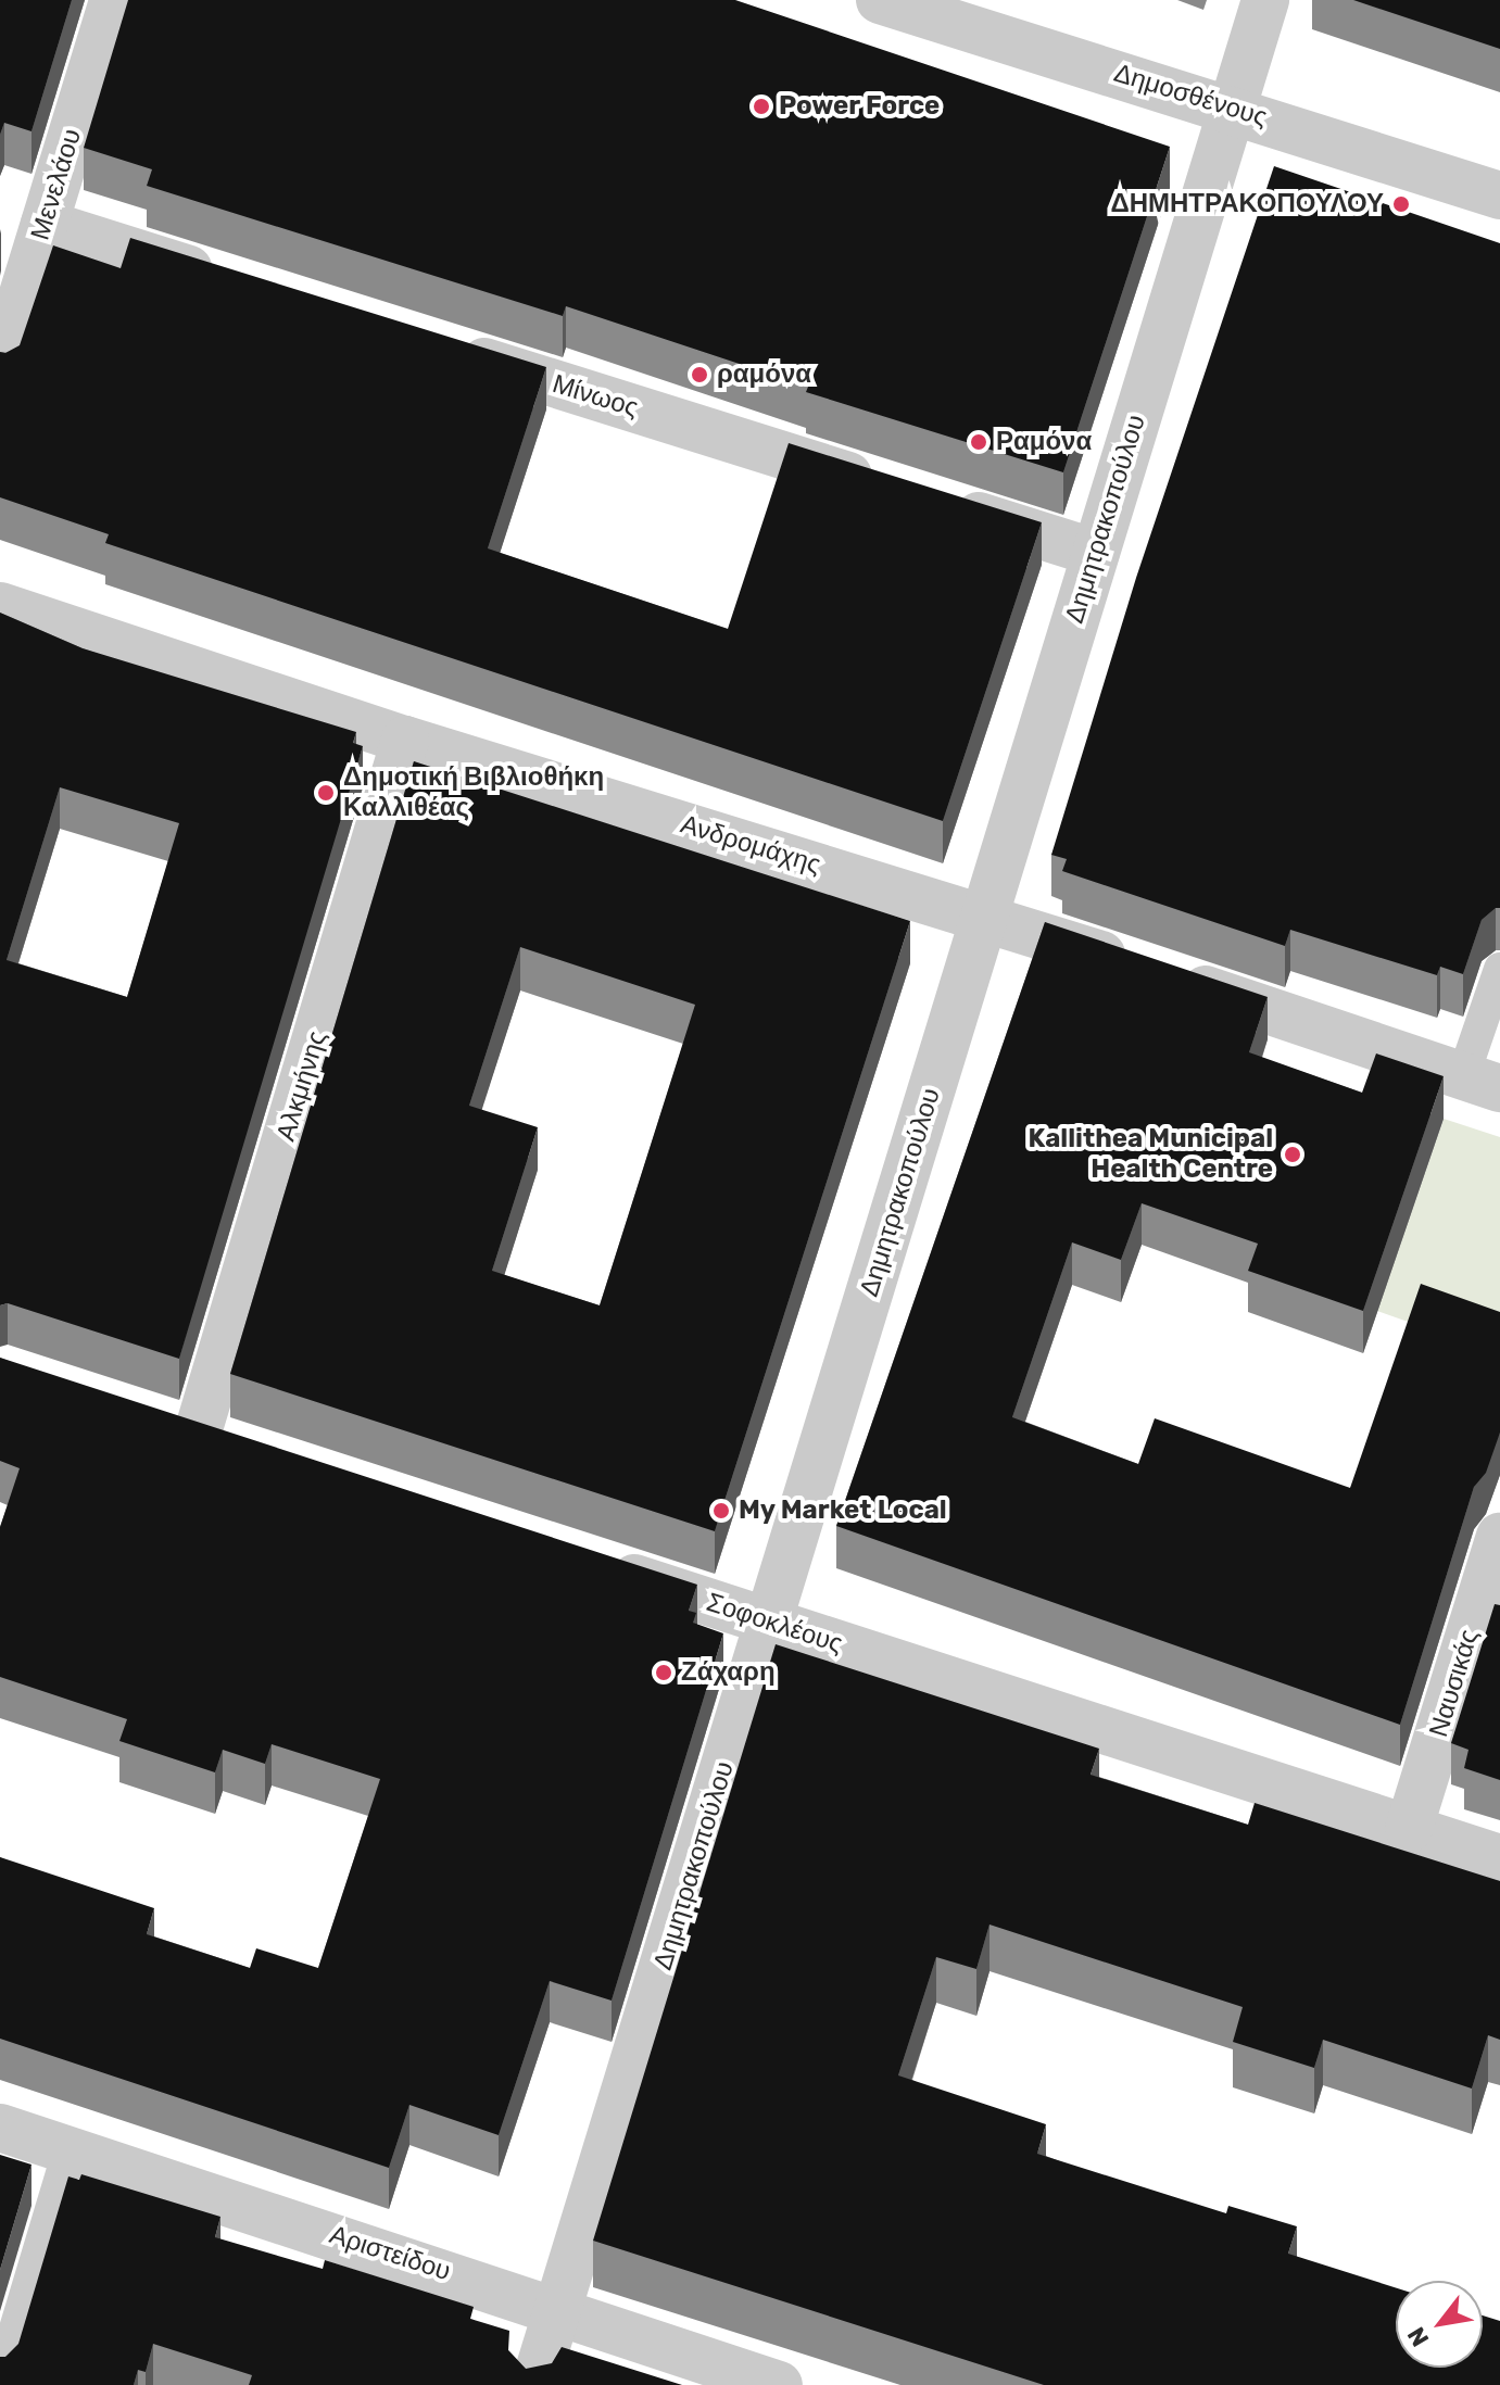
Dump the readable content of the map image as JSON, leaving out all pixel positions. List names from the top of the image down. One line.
{"streets":{"street":["Δημοσθένους","Μενελάου","Μίνωος","Δημητρακοπούλου","Ανδρομάχης","Αλκμήνης","Σοφοκλέους","Ναυσικάς","Αριστείδου"]},"crossings":[["Δημοσθένους","Δημητρακοπούλου"],["Μίνωος","Δημητρακοπούλου"],["Δημητρακοπούλου","Ανδρομάχης"],["Δημητρακοπούλου","Σοφοκλέους"],["Δημητρακοπούλου","Αριστείδου"],["Ανδρομάχης","Αλκμήνης"],["Σοφοκλέους","Ναυσικάς"]],"places":["Power Force","ΔΗΜΗΤΡΑΚΟΠΟΥΛΟΥ","ραμόνα","Ραμόνα","Δημοτική Βιβλιοθήκη Καλλιθέας","Kallithea Municipal Health Centre","My Market Local","Ζάχαρη"],"north":"bottom left"}
